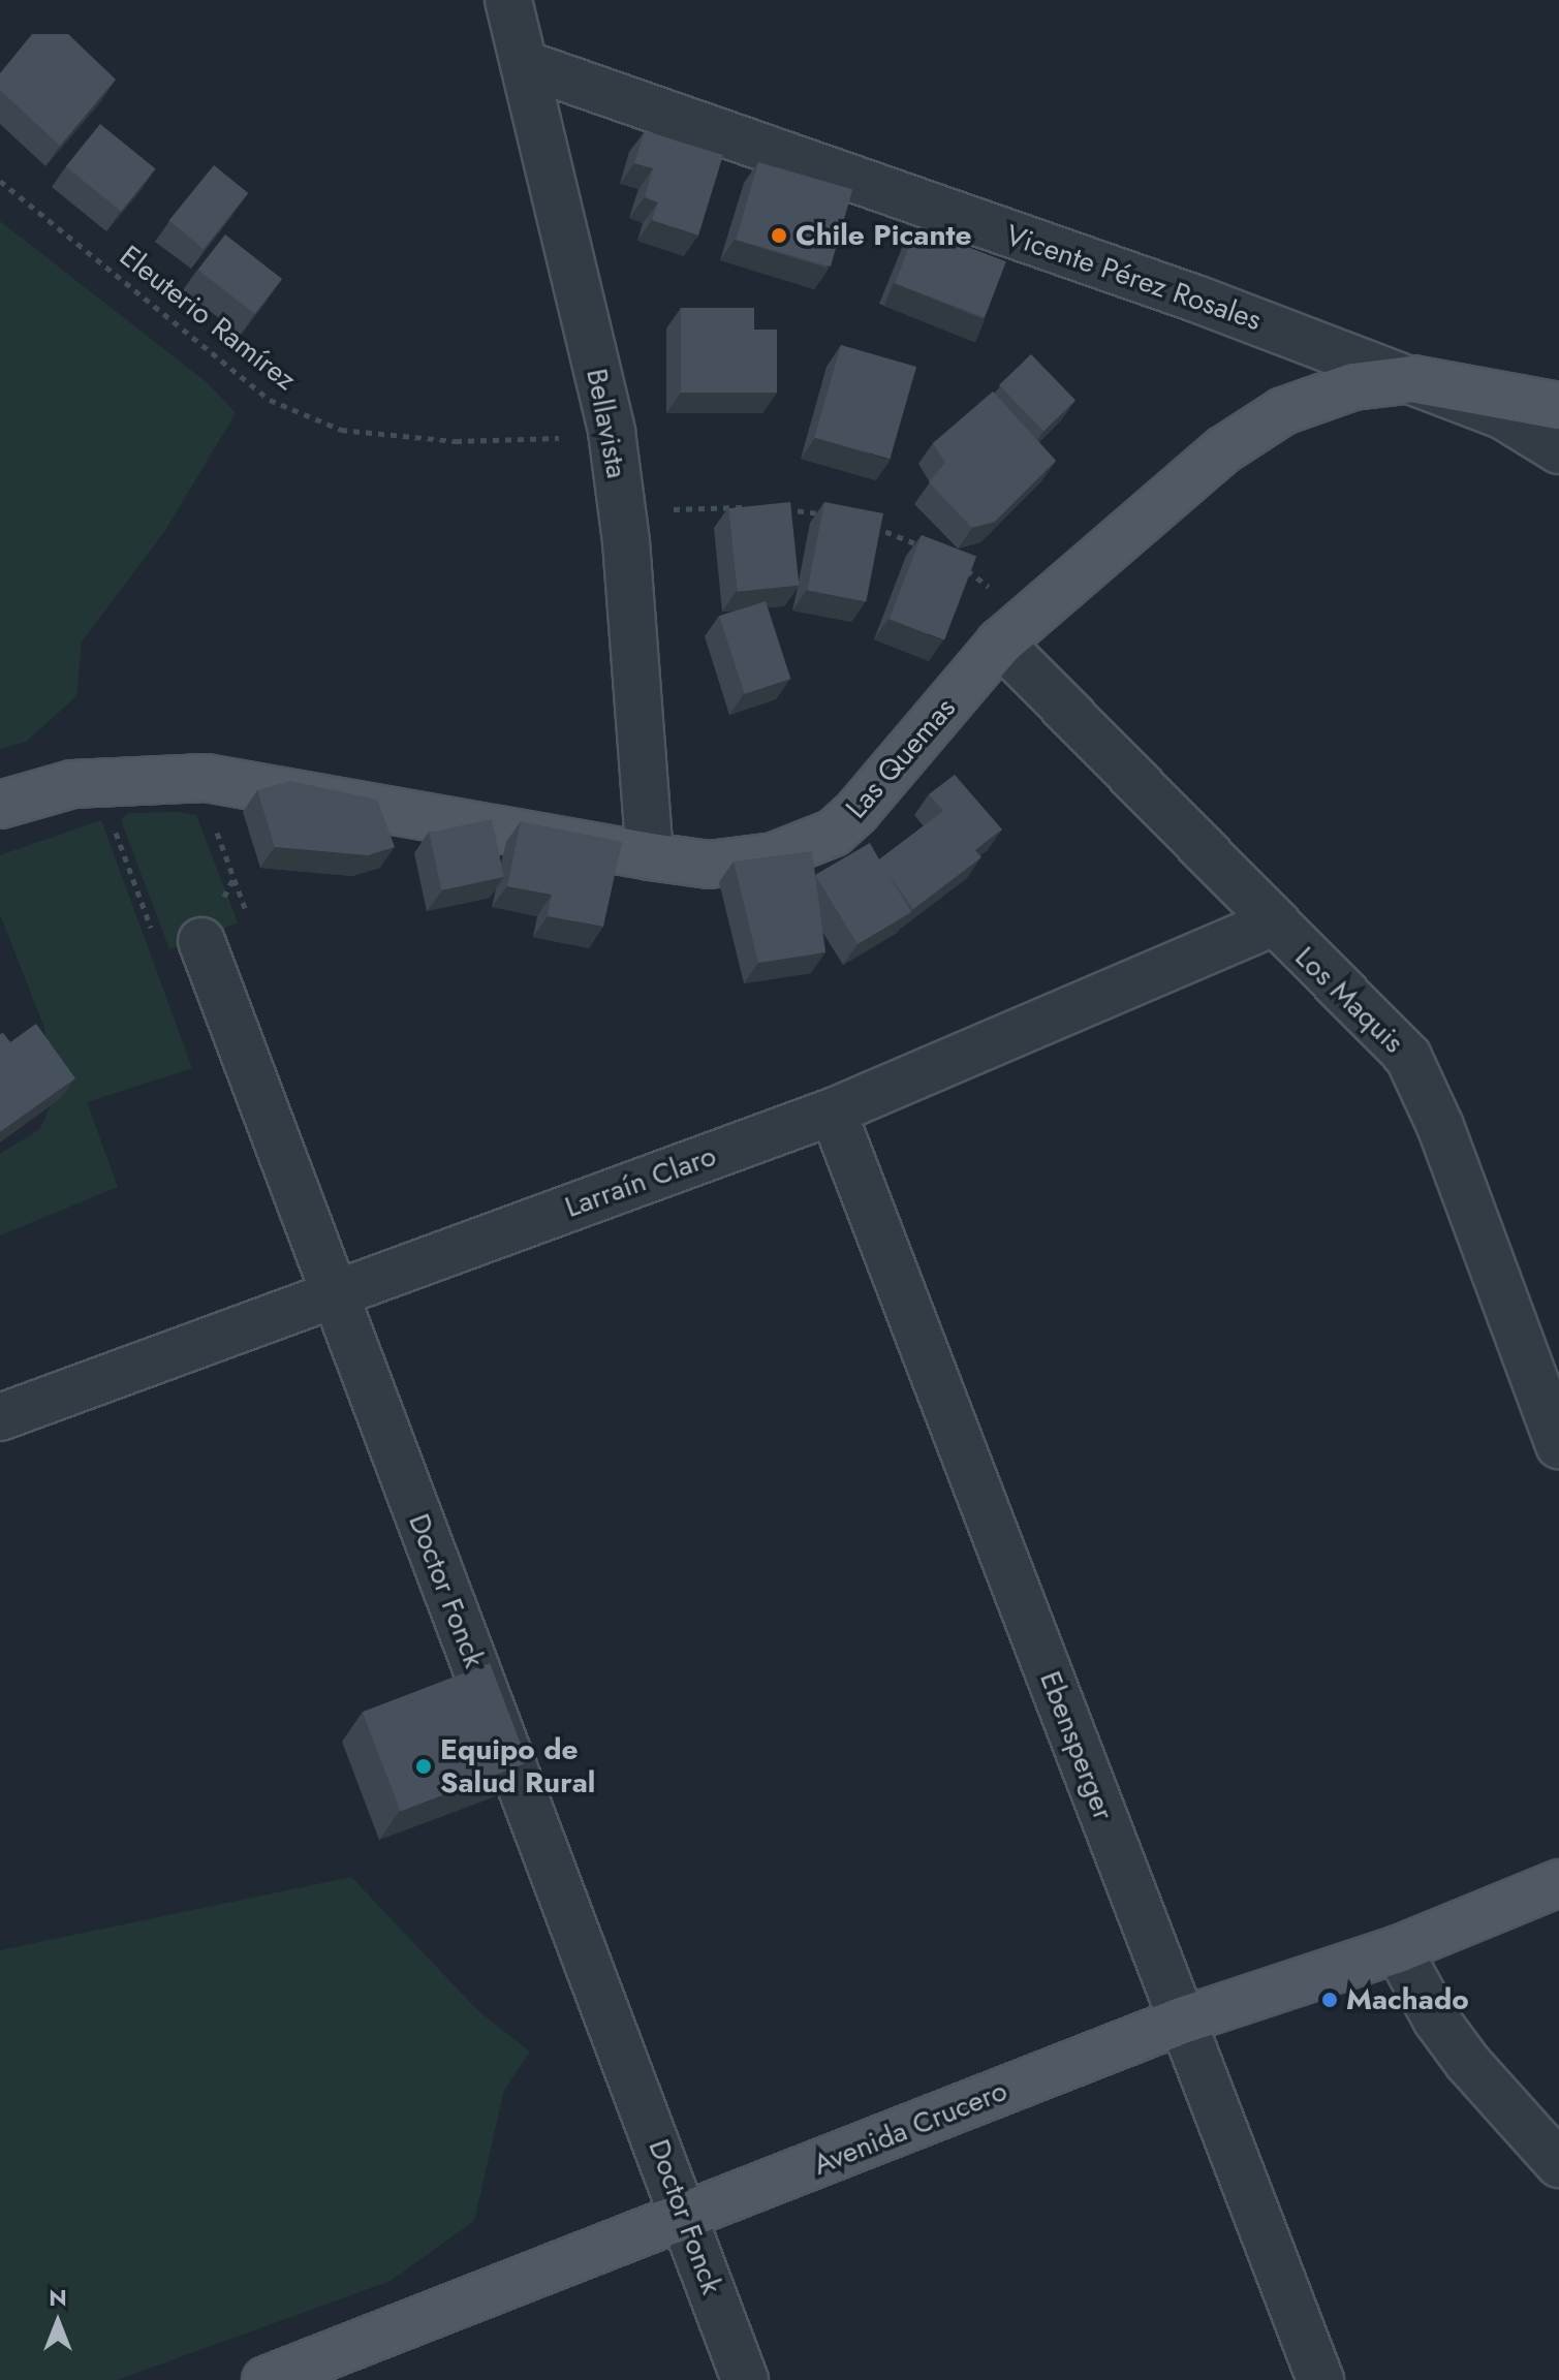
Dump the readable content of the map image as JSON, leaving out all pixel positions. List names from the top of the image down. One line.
{"streets":{"main road":["Vicente Pérez Rosales","Las Quemas","Avenida Crucero"],"street":["Bellavista","Los Maquis","Larraín Claro","Doctor Fonck","Ebensperger"],"path":["Eleuterio Ramírez"]},"crossings":[["Vicente Pérez Rosales","Bellavista"],["Vicente Pérez Rosales","Las Quemas"],["Eleuterio Ramírez","Bellavista"],["Bellavista","Las Quemas"],["Las Quemas","Los Maquis"],["Los Maquis","Larraín Claro"],["Larraín Claro","Doctor Fonck"],["Larraín Claro","Ebensperger"],["Doctor Fonck","Avenida Crucero"],["Ebensperger","Avenida Crucero"]],"places":["Chile Picante","Equipo de Salud Rural","Machado"],"north":"top"}
